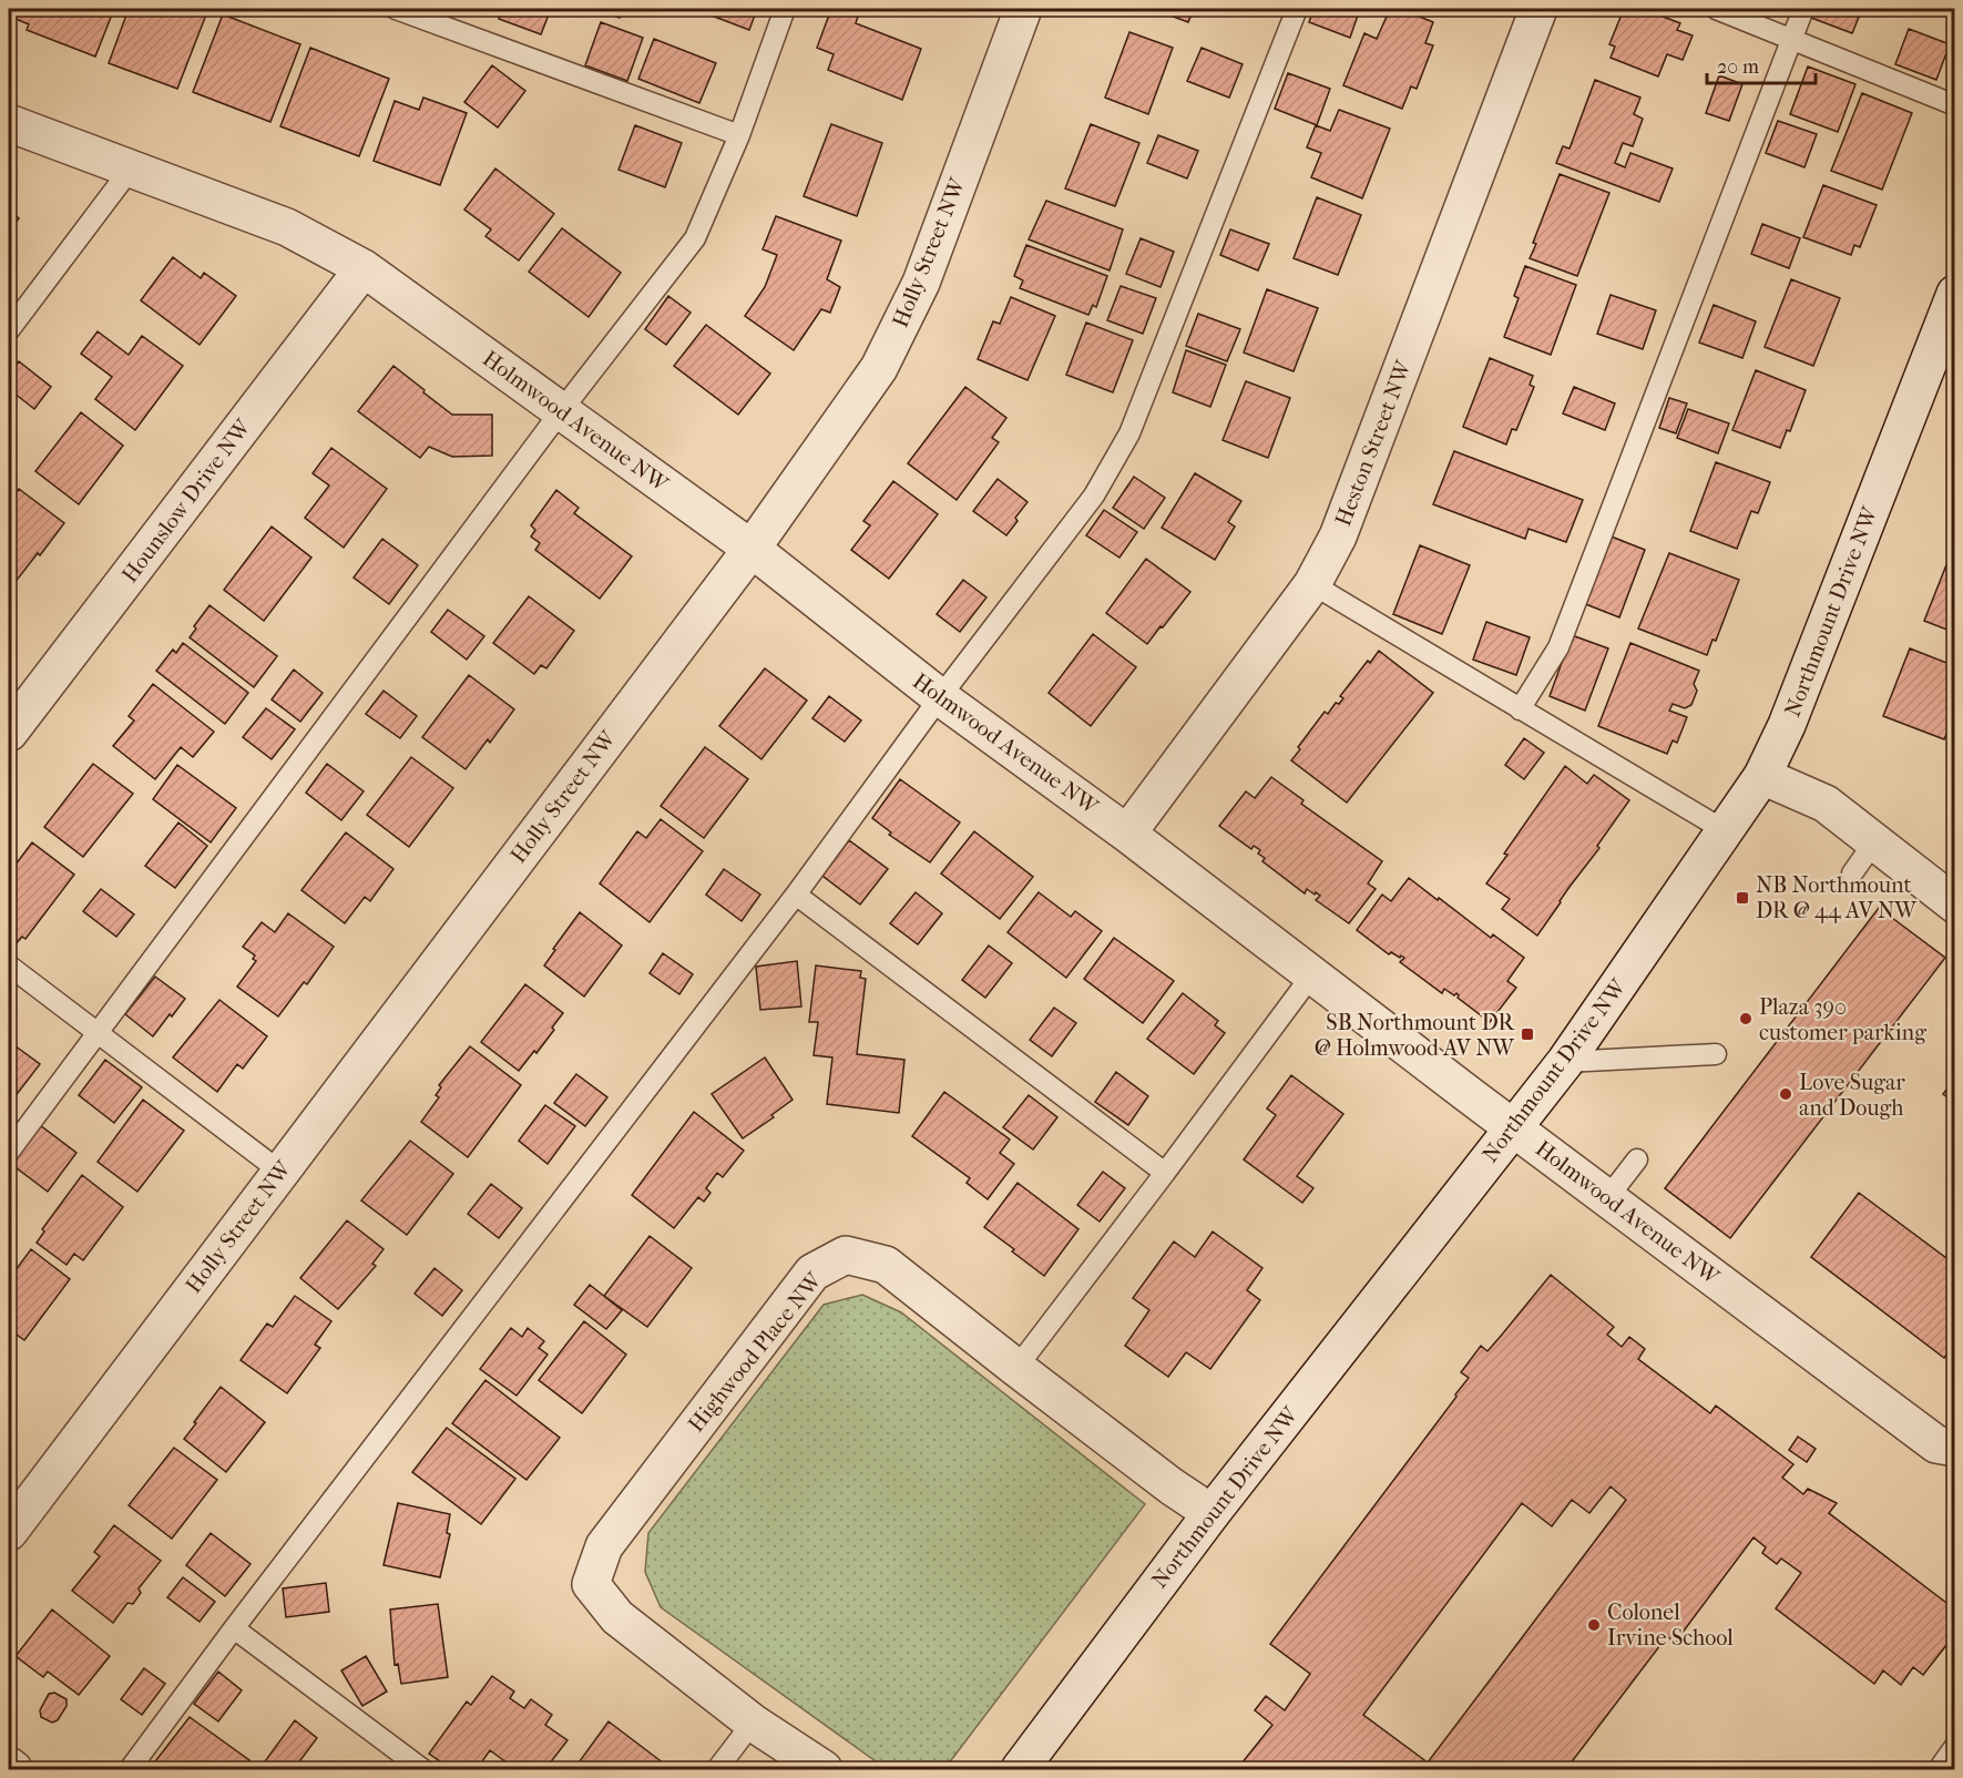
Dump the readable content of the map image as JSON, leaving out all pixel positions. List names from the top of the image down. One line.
{"streets":{"street":["Holly Street NW","Holmwood Avenue NW","Heston Street NW","Hounslow Drive NW","Northmount Drive NW","Highwood Place NW"]},"crossings":[["Holly Street NW","Holmwood Avenue NW"],["Holmwood Avenue NW","Heston Street NW"],["Holmwood Avenue NW","Hounslow Drive NW"],["Holmwood Avenue NW","Northmount Drive NW"],["Northmount Drive NW","Highwood Place NW"]],"places":{"transit":["NB Northmount DR @ 44 AV NW","SB Northmount DR @ Holmwood AV NW"],"other":["Plaza 390 customer parking","Love Sugar and Dough","Colonel Irvine School"]},"scale_bar":"20 m"}
